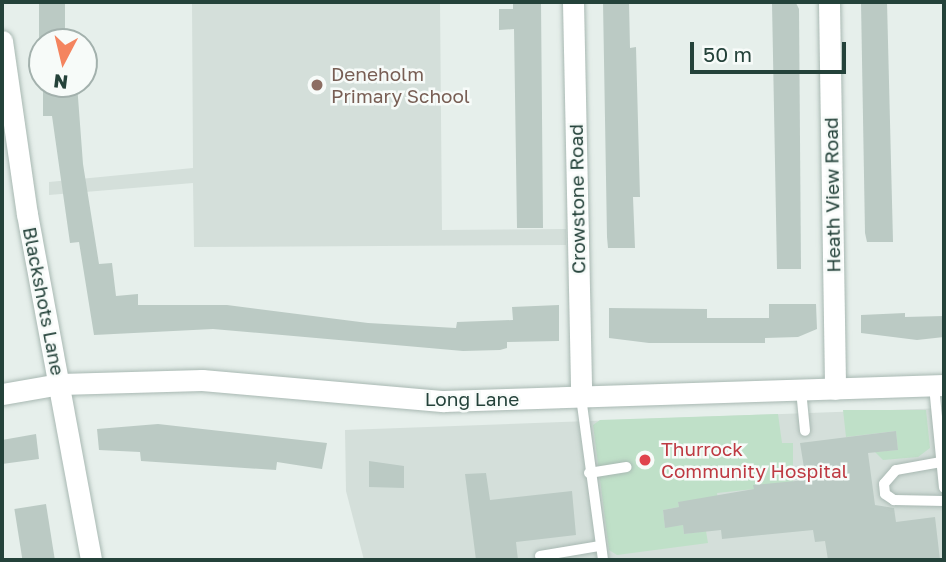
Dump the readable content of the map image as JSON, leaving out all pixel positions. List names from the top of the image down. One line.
{"streets":{"street":["Heath View Road","Crowstone Road","Blackshots Lane","Long Lane"]},"crossings":[["Heath View Road","Long Lane"],["Crowstone Road","Long Lane"],["Blackshots Lane","Long Lane"]],"places":["Deneholm Primary School","Thurrock Community Hospital"],"scale_bar":"50 m","north":"bottom"}
